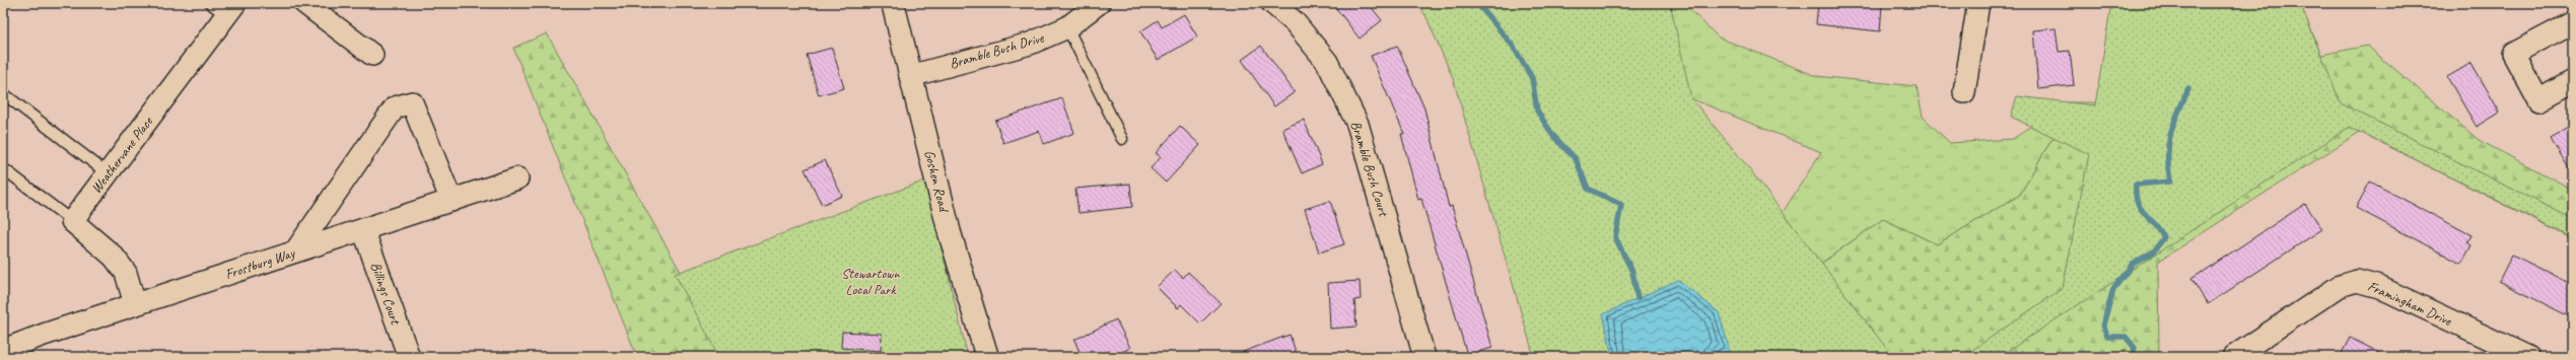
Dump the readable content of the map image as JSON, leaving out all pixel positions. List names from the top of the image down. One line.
{"streets":{"street":["Bramble Bush Drive","Weathervane Place","Bramble Bush Court","Goshen Road","Frostburg Way","Billings Court","Framingham Drive"]},"crossings":[["Bramble Bush Drive","Goshen Road"],["Frostburg Way","Billings Court"]],"parks":["Stewartown Local Park"]}
